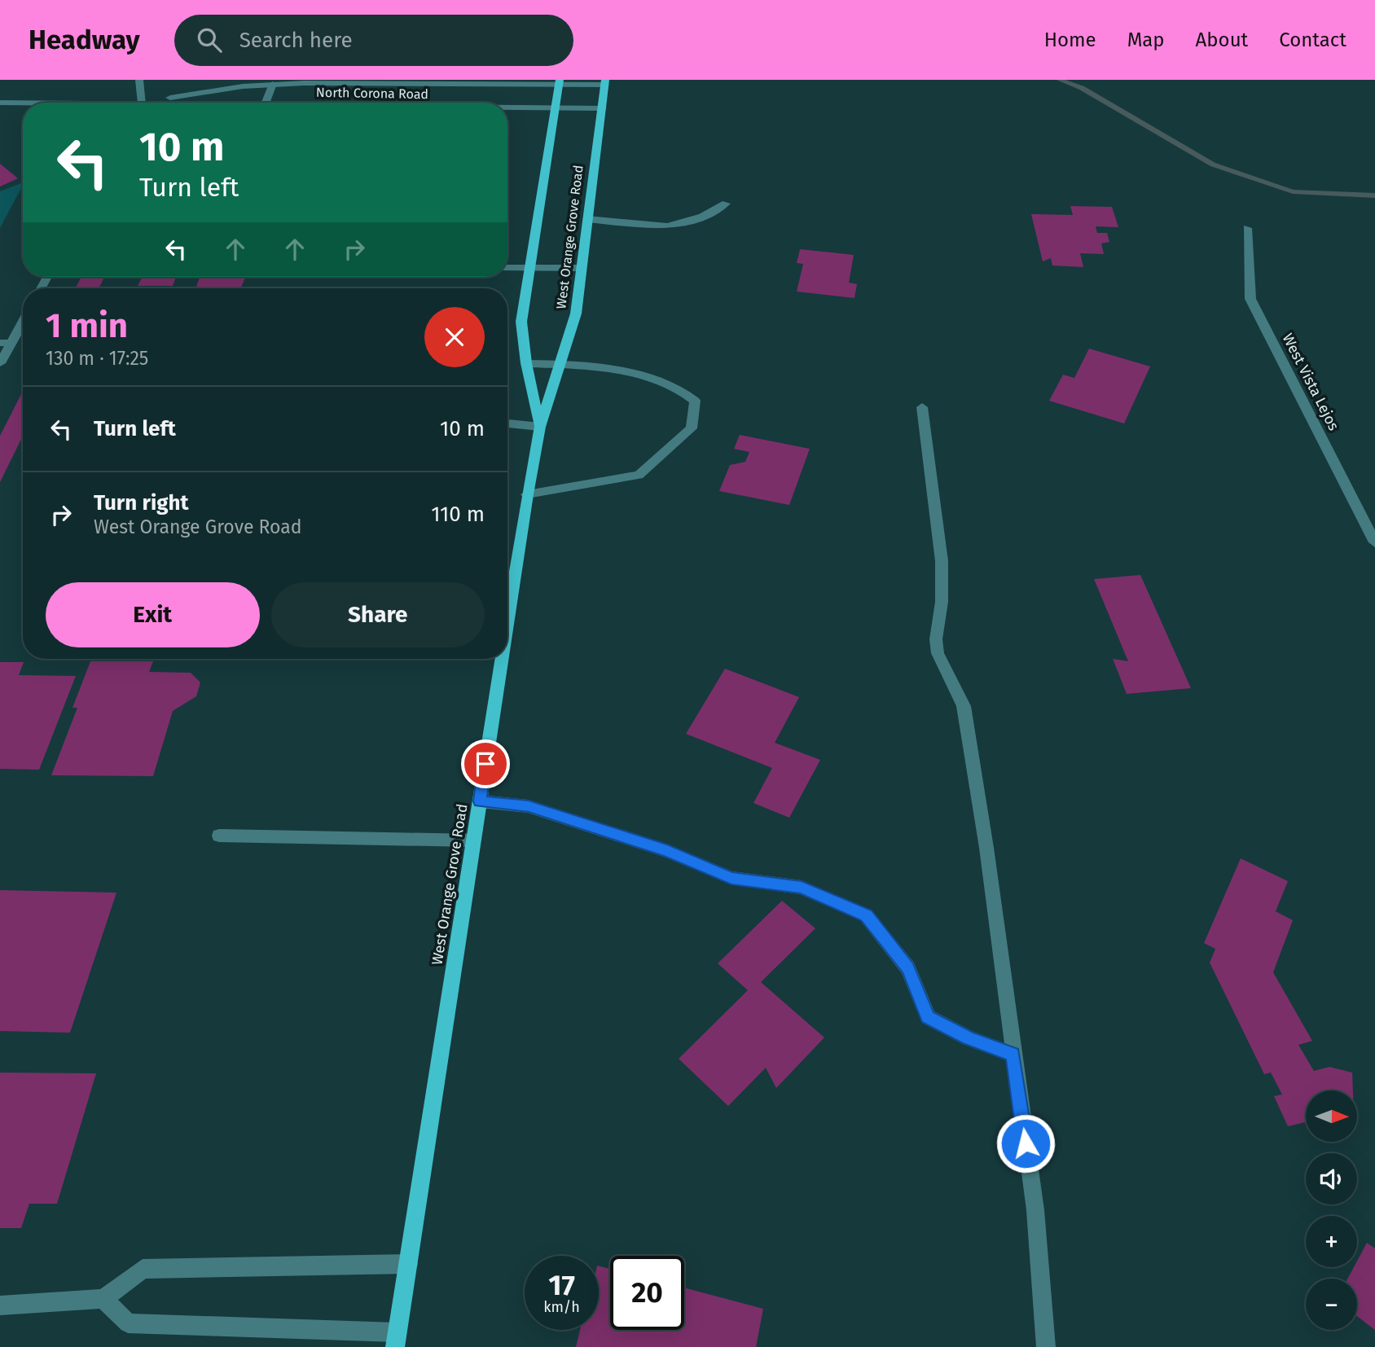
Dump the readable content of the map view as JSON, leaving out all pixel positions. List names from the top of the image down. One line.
{"streets":{"main road":["West Orange Grove Road"],"street":["North Corona Road","West Vista Lejos"]},"crossings":[["North Corona Road","West Orange Grove Road"]],"north":"right","page":{"header":"Headway","search":"Search here","nav":["Home","Map","About","Contact"],"turn":["10 m","Turn left"],"heading":["1 min","130 m · 17:25"],"list":[{"name":"Turn left","value":"10 m"},{"name":"Turn right","note":"West Orange Grove Road","value":"110 m"}],"buttons":["Exit","Share"],"map_buttons":["+","−"],"speed":"17 km/h","limit":"20"}}
